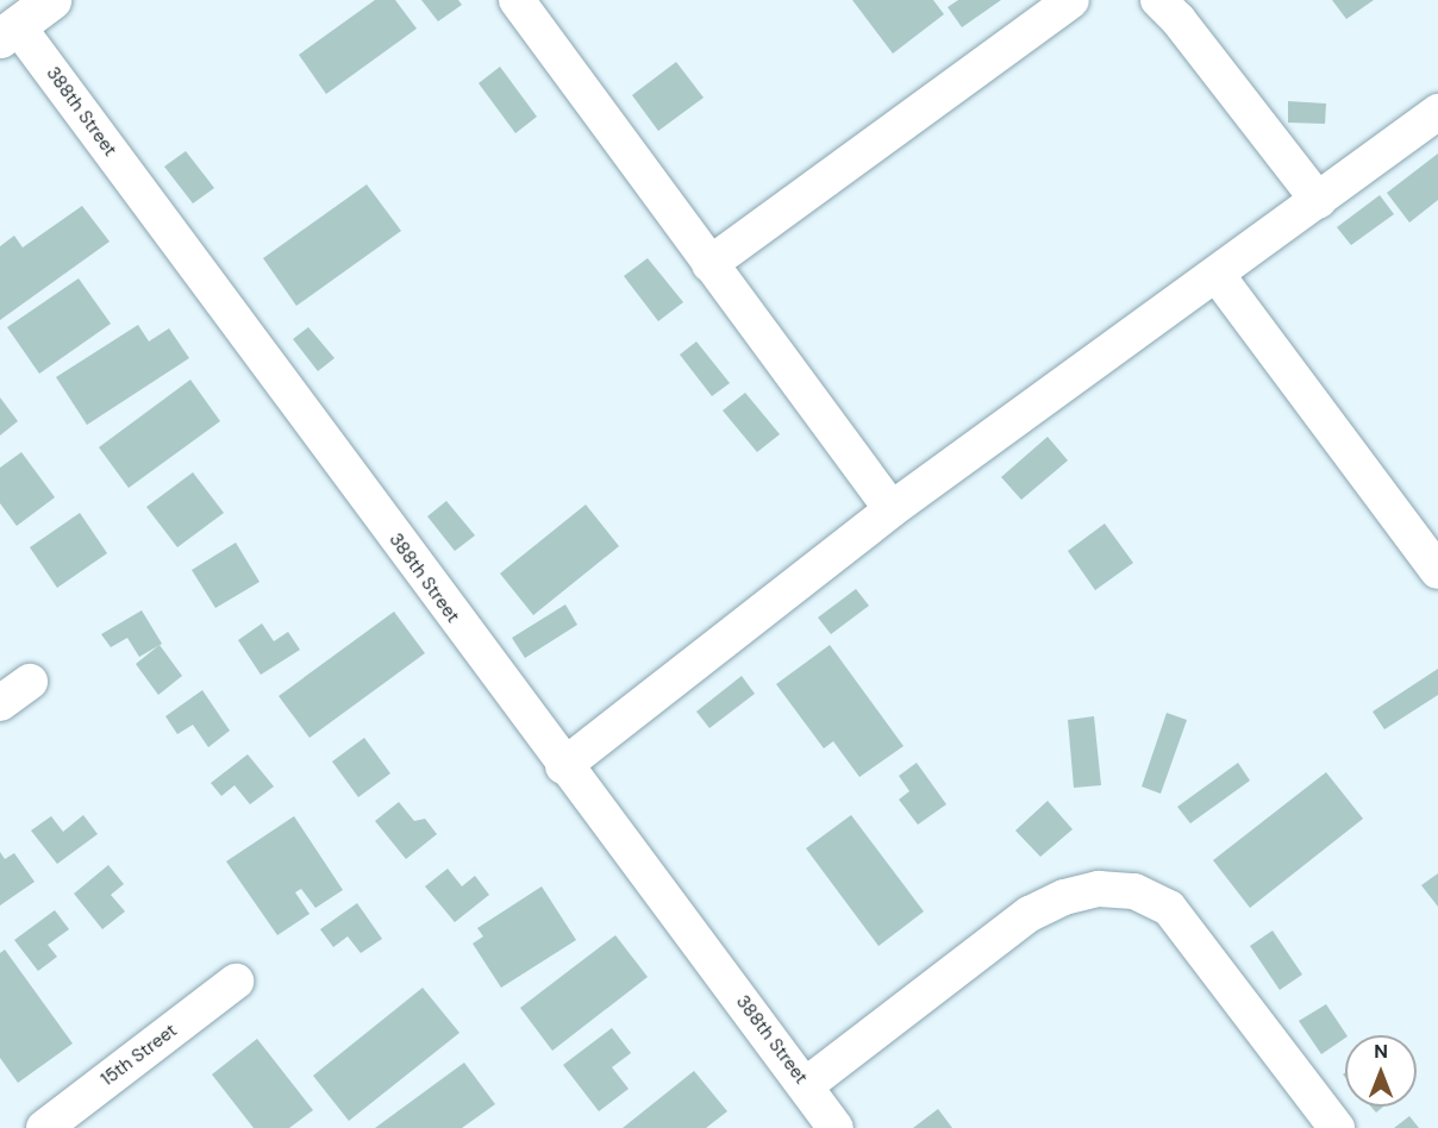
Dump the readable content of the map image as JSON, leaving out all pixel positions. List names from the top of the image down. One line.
{"streets":{"street":["388th Street","15th Street"]},"north":"top"}
